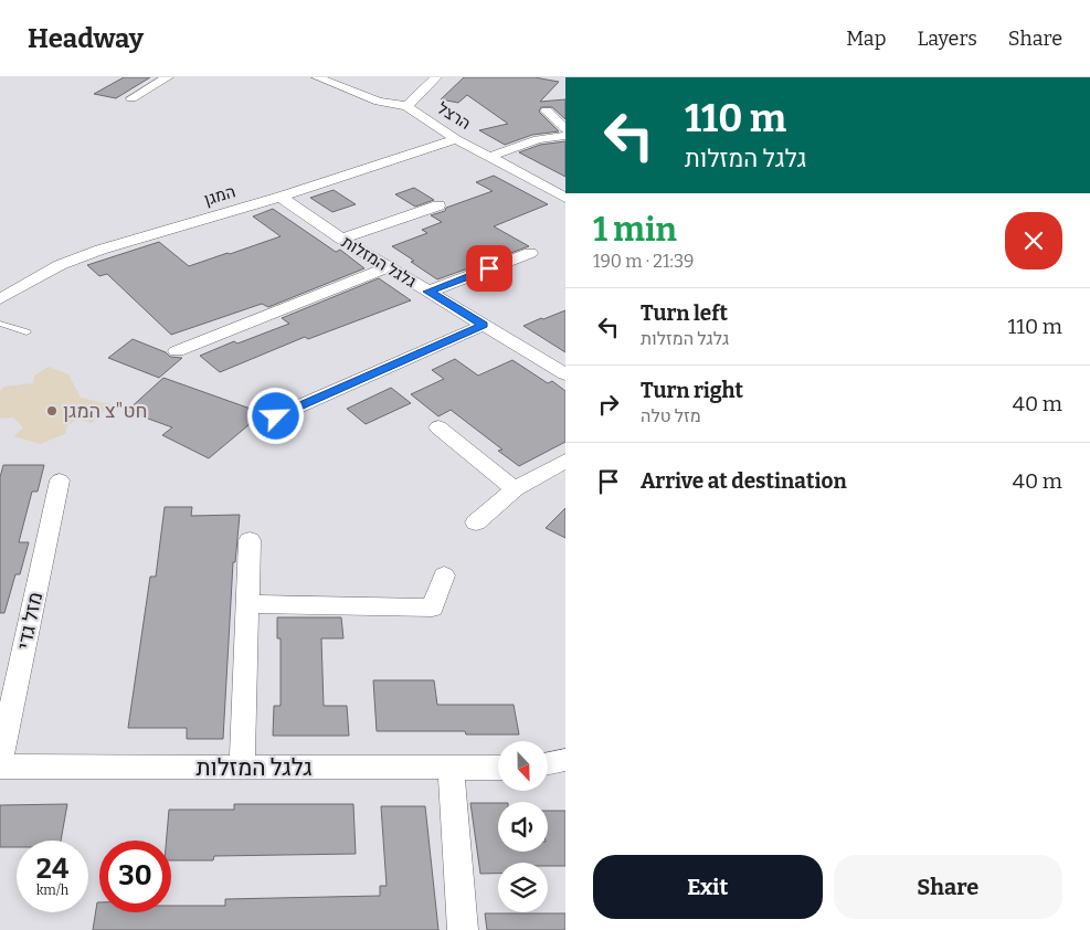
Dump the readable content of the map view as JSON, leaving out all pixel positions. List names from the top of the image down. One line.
{"streets":{"street":["הרצל","המגן","גלגל המזלות","מזל גדי"]},"crossings":[["הרצל","המגן"],["המגן","גלגל המזלות"]],"places":["חט\"צ המגן"],"north":"bottom","page":{"header":"Headway","nav":["Map","Layers","Share"],"turn":["110 m","גלגל המזלות"],"heading":["1 min","190 m · 21:39"],"list":[{"name":"Turn left","note":"גלגל המזלות","value":"110 m"},{"name":"Turn right","note":"מזל טלה","value":"40 m"},{"name":"Arrive at destination","value":"40 m"}],"speed":"24 km/h","limit":"30","buttons":["Exit","Share"]}}
